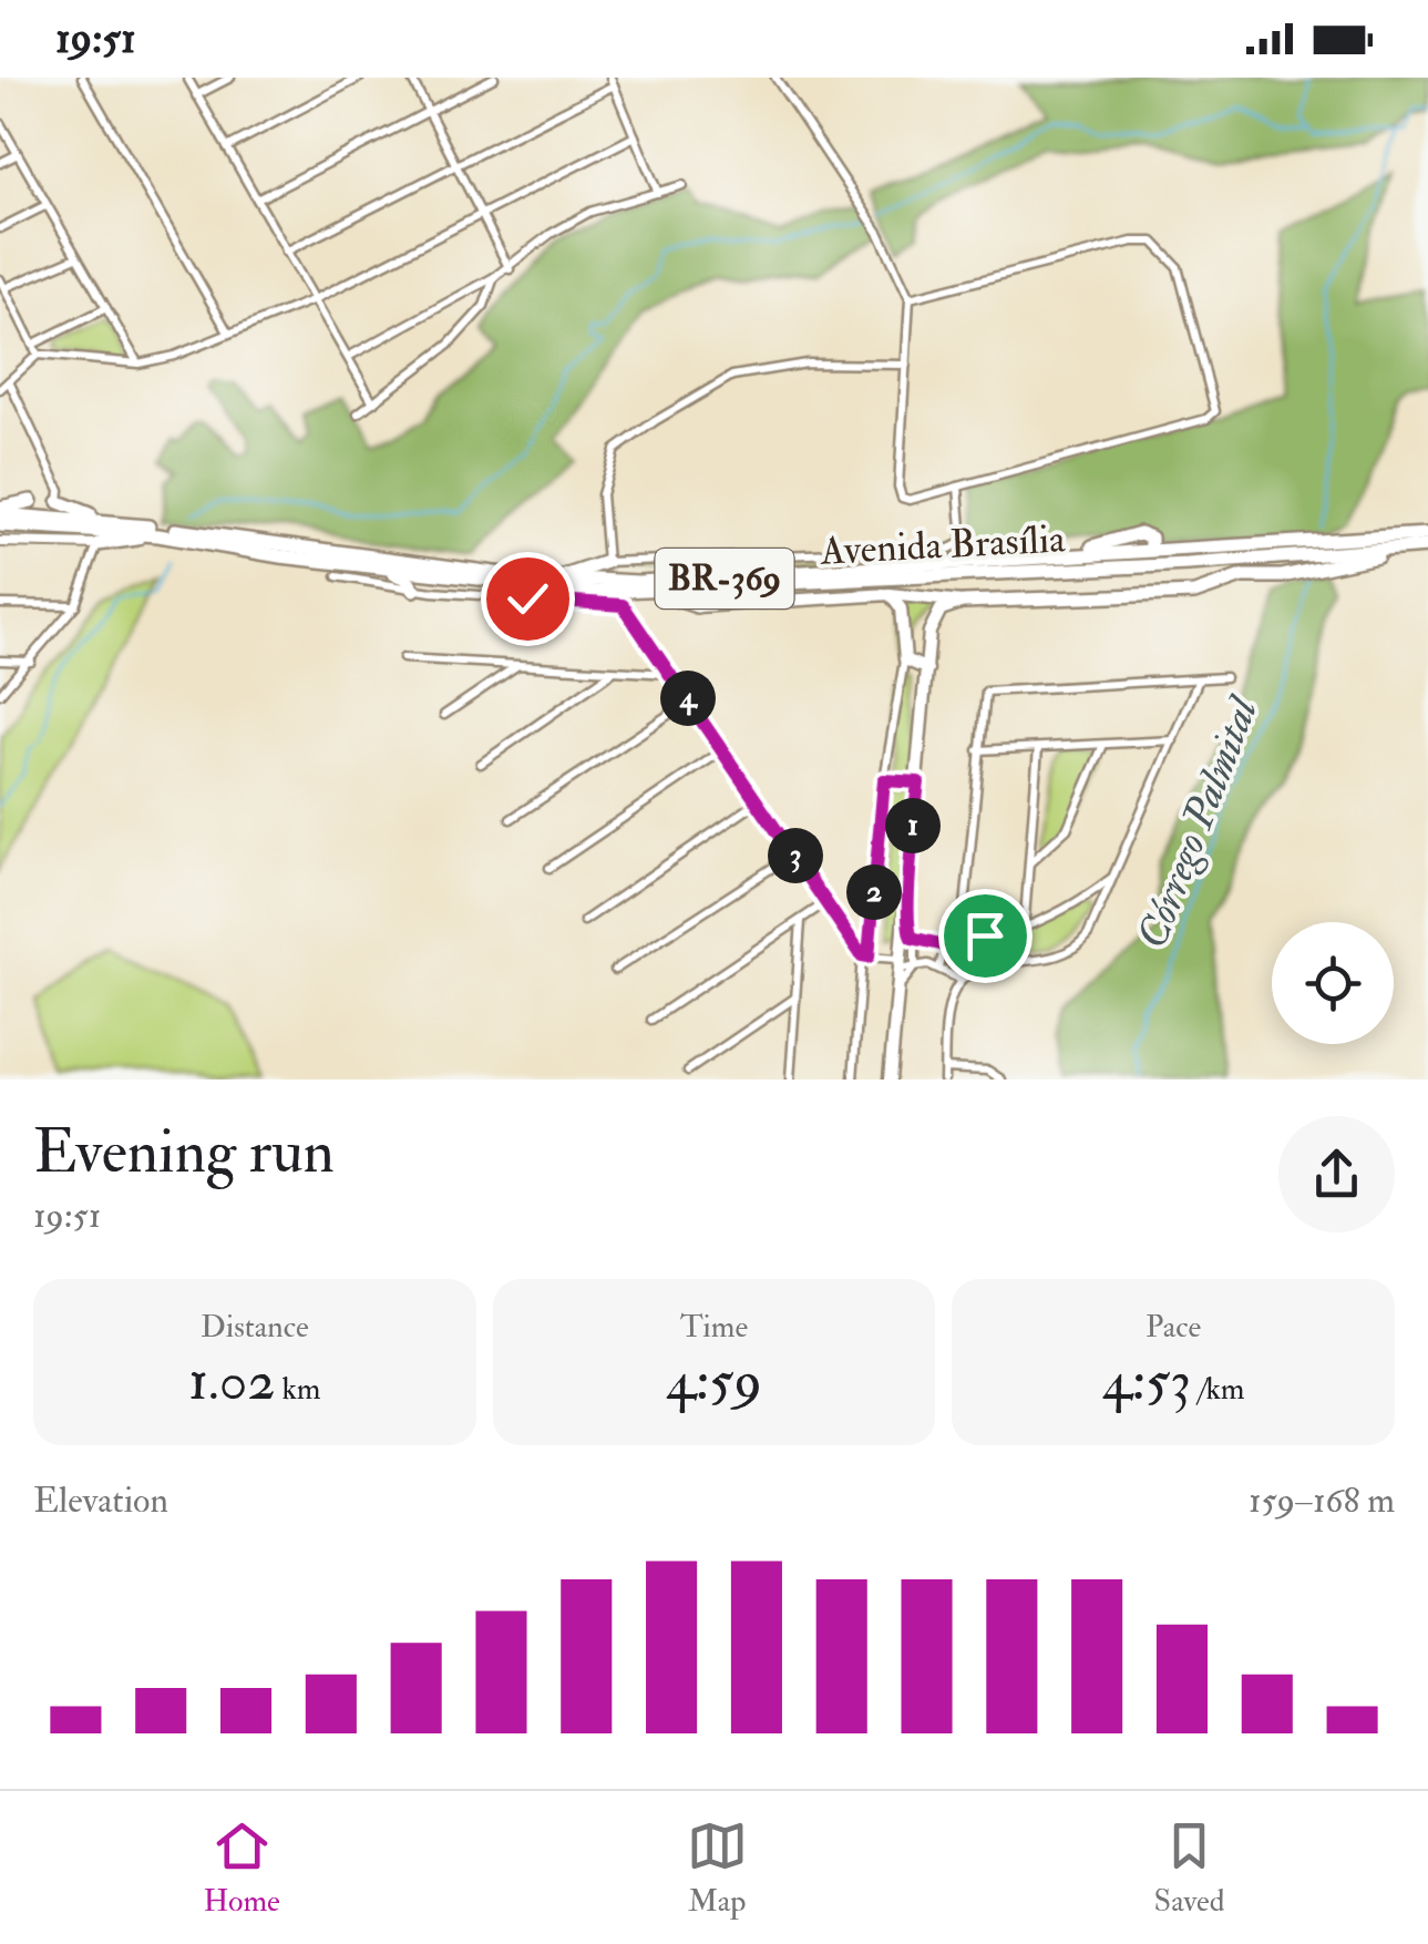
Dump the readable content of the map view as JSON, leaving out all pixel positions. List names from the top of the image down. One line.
{"streets":{"highway":["Avenida Brasília","BR-369"]},"water":["Córrego Palmital"],"page":{"status":"19:51","pins":["4","1","3","2"],"heading":["Evening run","19:51"],"stats":[["Distance","1.02 km"],["Time","4:59"],["Pace","4:53 /km"]],"chart":["Elevation","159–168 m"],"tabs":["Home","Map","Saved"]}}
